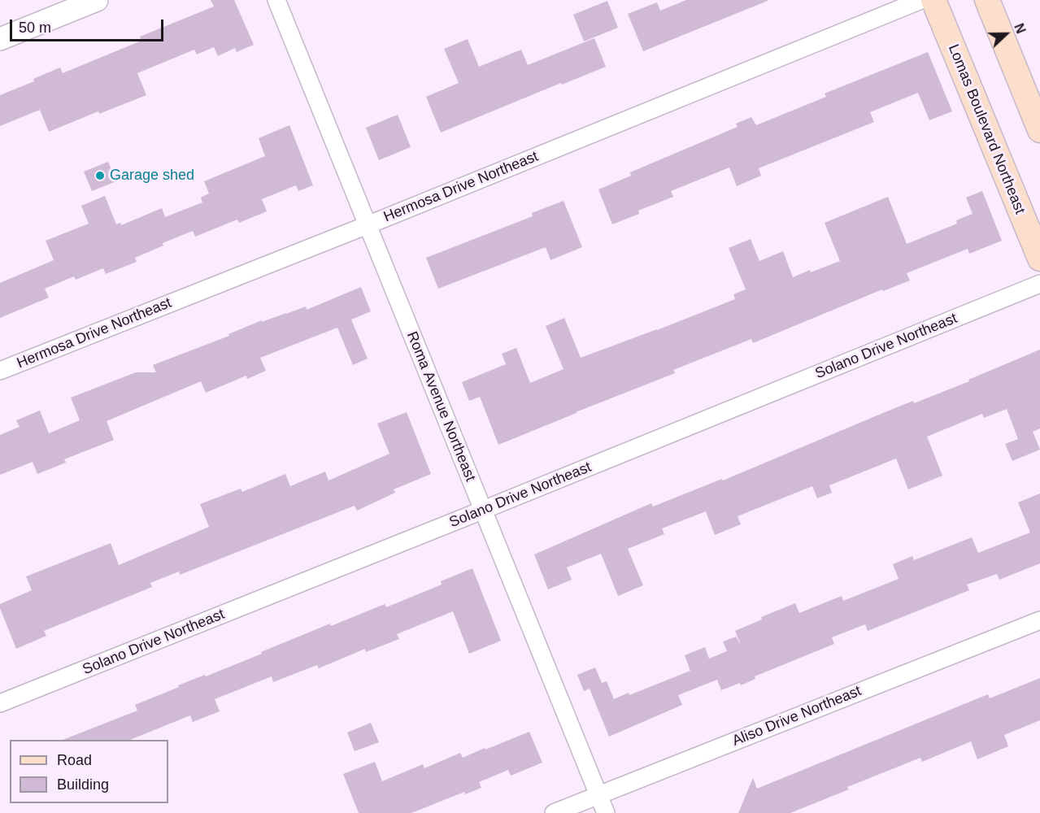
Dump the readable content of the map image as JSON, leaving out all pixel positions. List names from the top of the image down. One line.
{"streets":{"main road":["Lomas Boulevard Northeast"],"street":["Hermosa Drive Northeast","Solano Drive Northeast","Roma Avenue Northeast","Aliso Drive Northeast"]},"crossings":[["Hermosa Drive Northeast","Roma Avenue Northeast"],["Solano Drive Northeast","Roma Avenue Northeast"],["Roma Avenue Northeast","Aliso Drive Northeast"]],"places":["Garage shed"],"legend":["Road","Building"],"scale_bar":"50 m","north":"right"}
